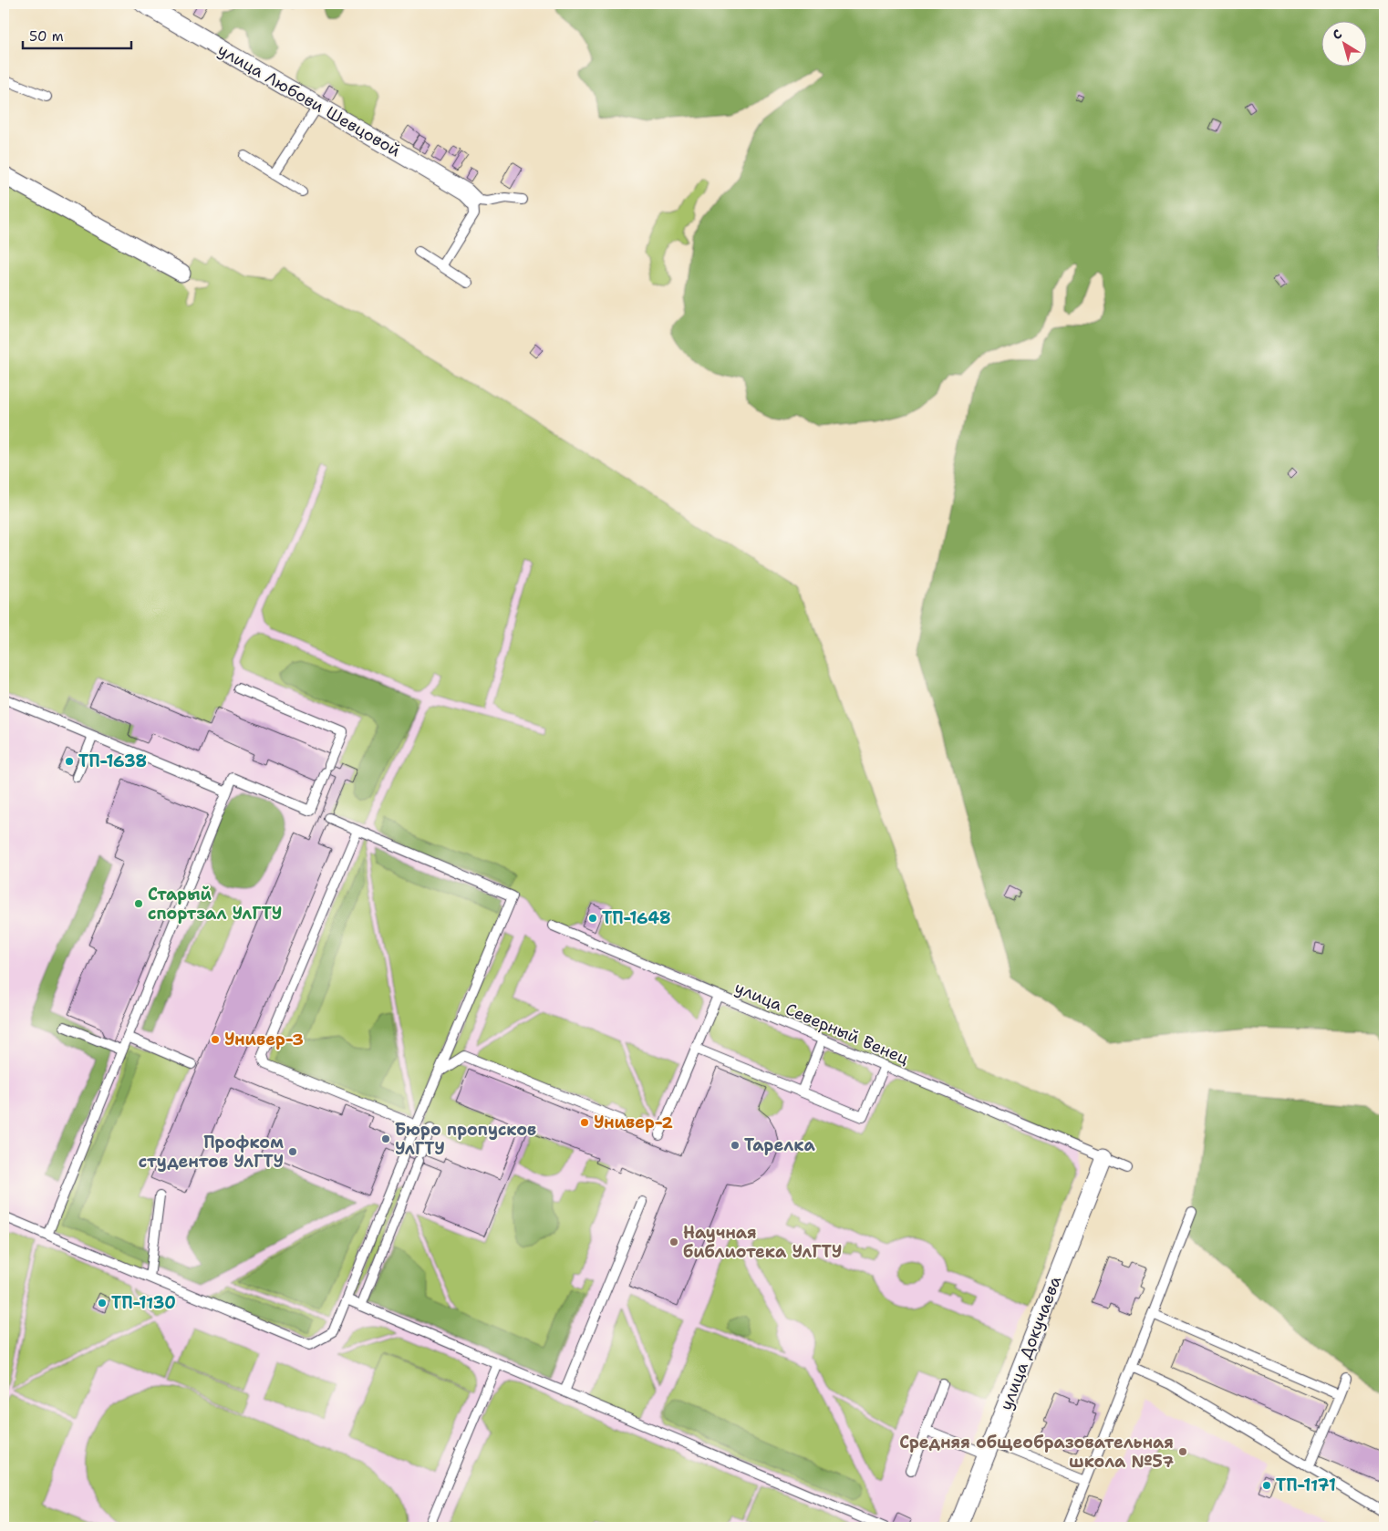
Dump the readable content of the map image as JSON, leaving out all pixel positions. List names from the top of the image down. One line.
{"streets":{"street":["улица Любови Шевцовой","улица Докучаева"],"lane":["улица Северный Венец"]},"crossings":[["улица Северный Венец","улица Докучаева"]],"places":["ТП-1638","Старый спортзал УлГТУ","ТП-1648","Универ-3","Универ-2","Бюро пропусков УлГТУ","Тарелка","Профком студентов УлГТУ","Научная библиотека УлГТУ","ТП-1130","Средняя общеобразовательная школа №57","ТП-1171"],"scale_bar":"50 m","north":"top left"}
